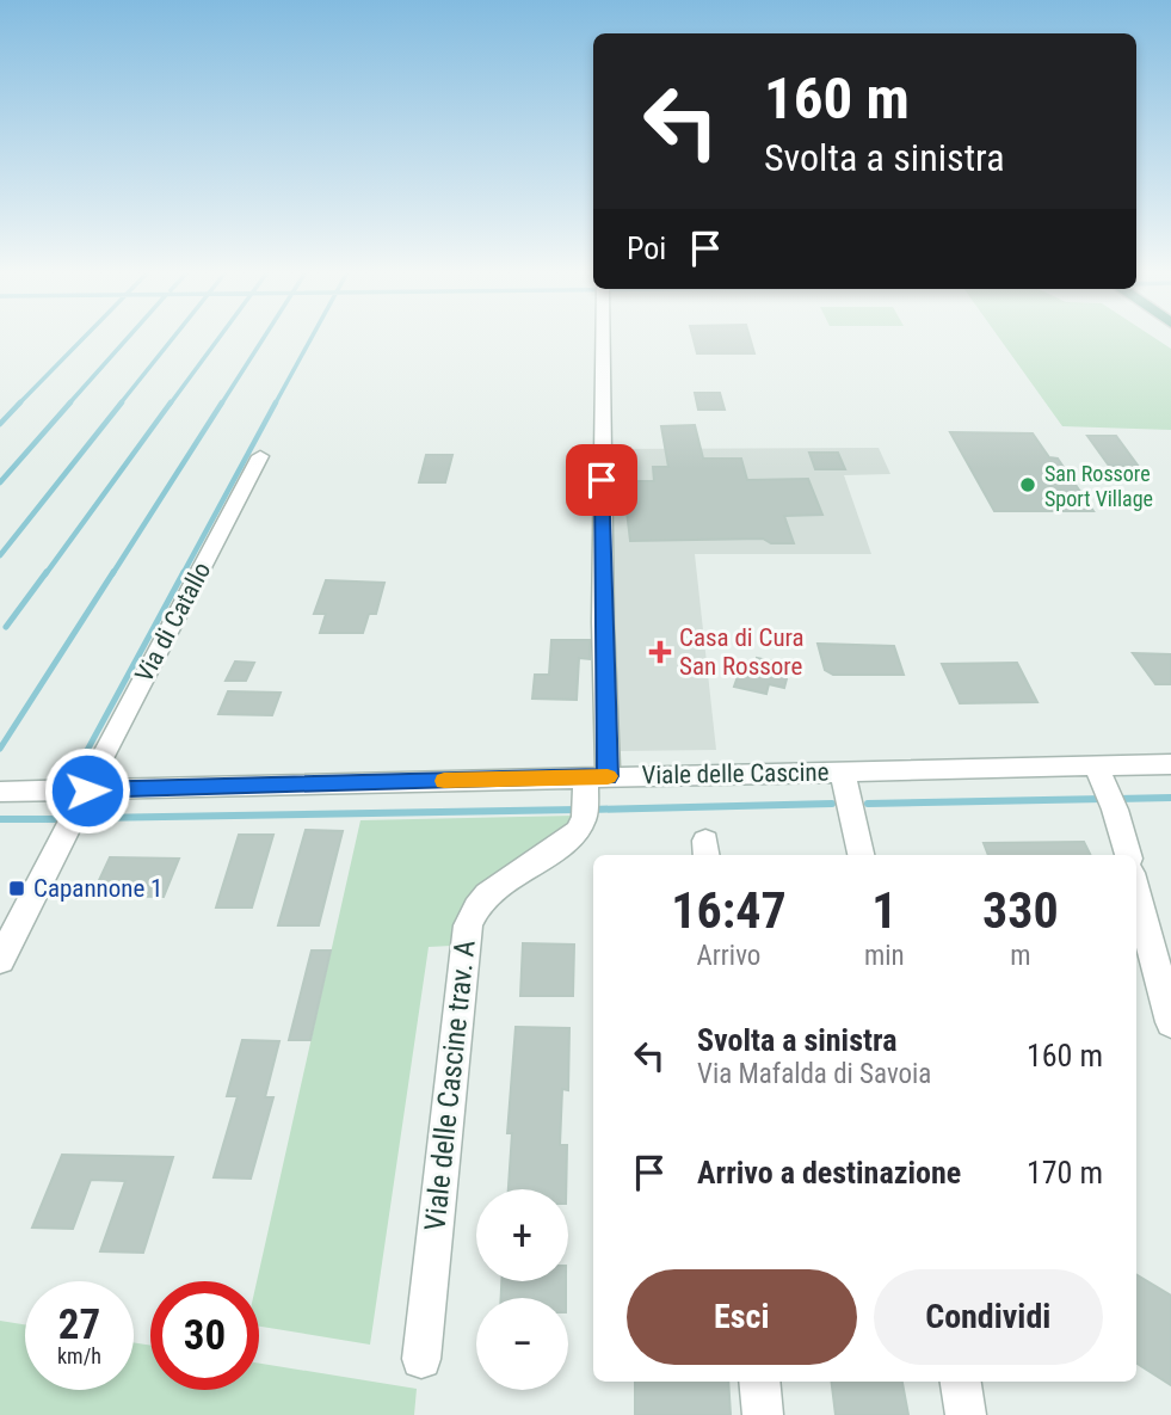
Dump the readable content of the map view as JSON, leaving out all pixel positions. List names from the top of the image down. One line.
{"streets":{"street":["Via di Catallo","Viale delle Cascine","Viale delle Cascine trav. A"]},"crossings":[["Via di Catallo","Viale delle Cascine"],["Viale delle Cascine","Viale delle Cascine trav. A"]],"places":{"other":["San Rossore Sport Village"],"health":["Casa di Cura San Rossore"],"transit":["Capannone 1"]},"page":{"turn":["160 m","Svolta a sinistra"],"then":"Poi","eta":["16:47","Arrivo","1","min","330","m"],"list":[{"name":"Svolta a sinistra","note":"Via Mafalda di Savoia","value":"160 m"},{"name":"Arrivo a destinazione","value":"170 m"}],"map_buttons":["+","−"],"buttons":["Esci","Condividi"],"speed":"27 km/h","limit":"30"}}
